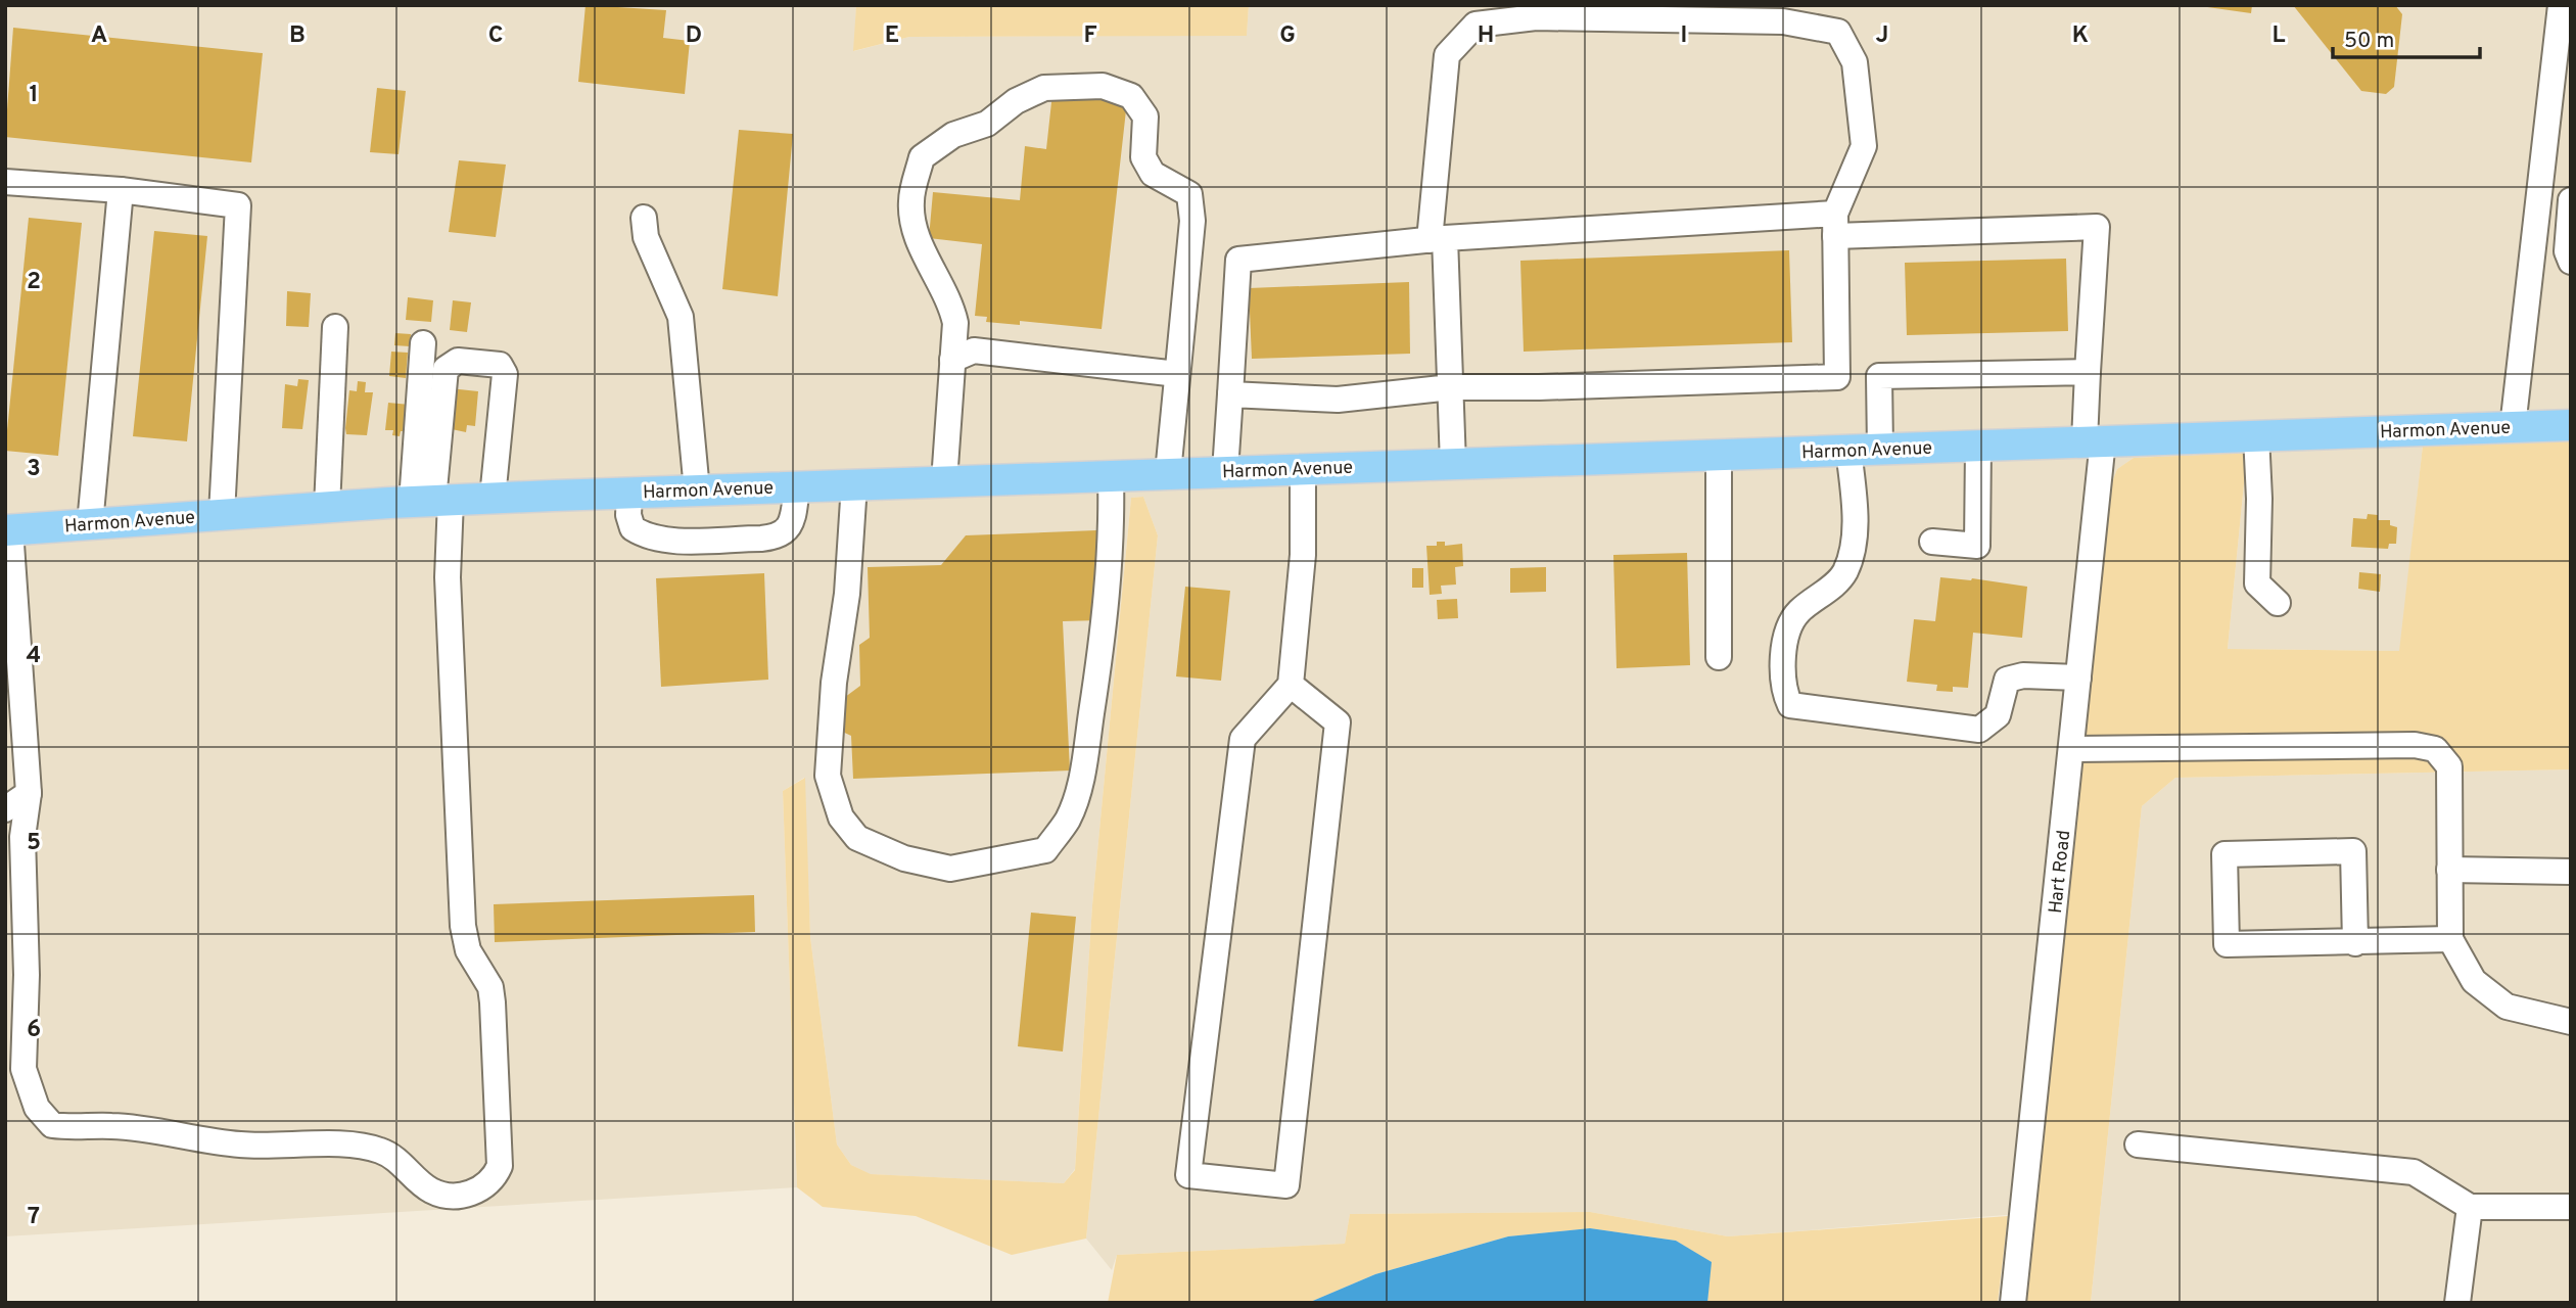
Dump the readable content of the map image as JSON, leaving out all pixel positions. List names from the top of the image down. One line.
{"streets":{"main road":["Harmon Avenue"],"street":["Hart Road"]},"crossings":[["Harmon Avenue","Hart Road"]],"scale_bar":"50 m","grid":{"columns":["A","B","C","D","E","F","G","H","I","J","K","L"],"rows":["1","2","3","4","5","6","7"]}}
